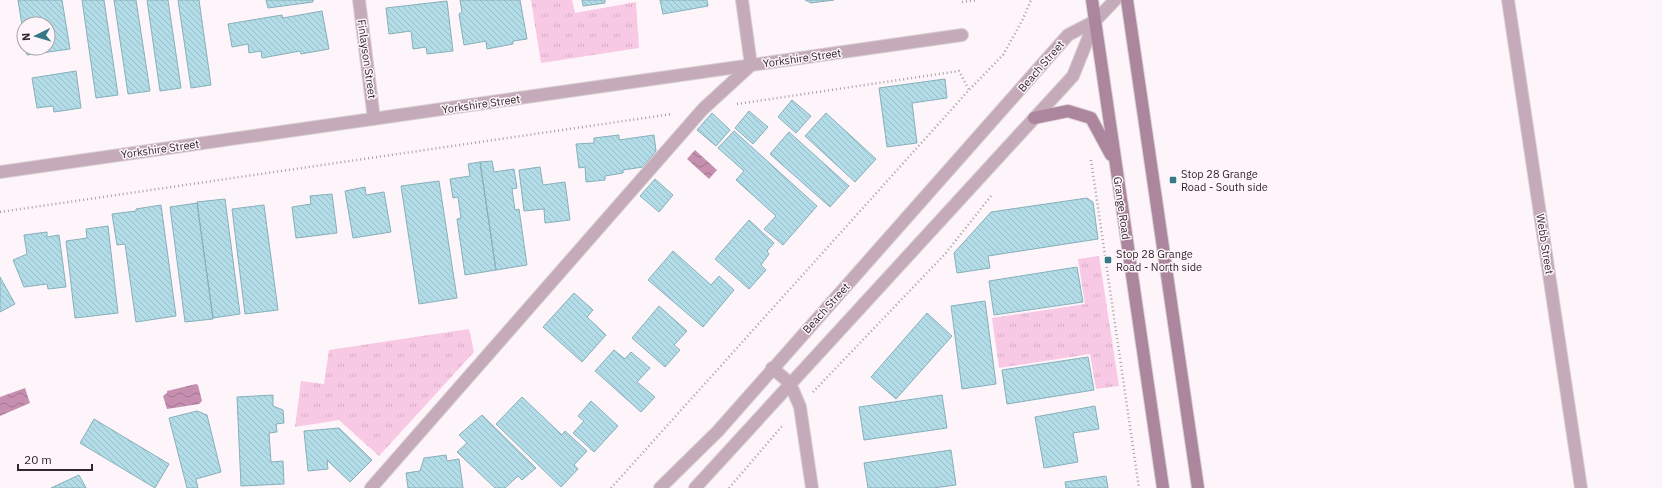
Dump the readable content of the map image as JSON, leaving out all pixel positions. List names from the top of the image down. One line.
{"streets":{"main road":["Grange Road"],"street":["Yorkshire Street","Finlayson Street","Beach Street","Webb Street"]},"crossings":[["Yorkshire Street","Finlayson Street"],["Beach Street","Grange Road"]],"places":{"transit":["Stop 28 Grange Road - South side","Stop 28 Grange Road - North side"]},"scale_bar":"20 m","north":"left"}
